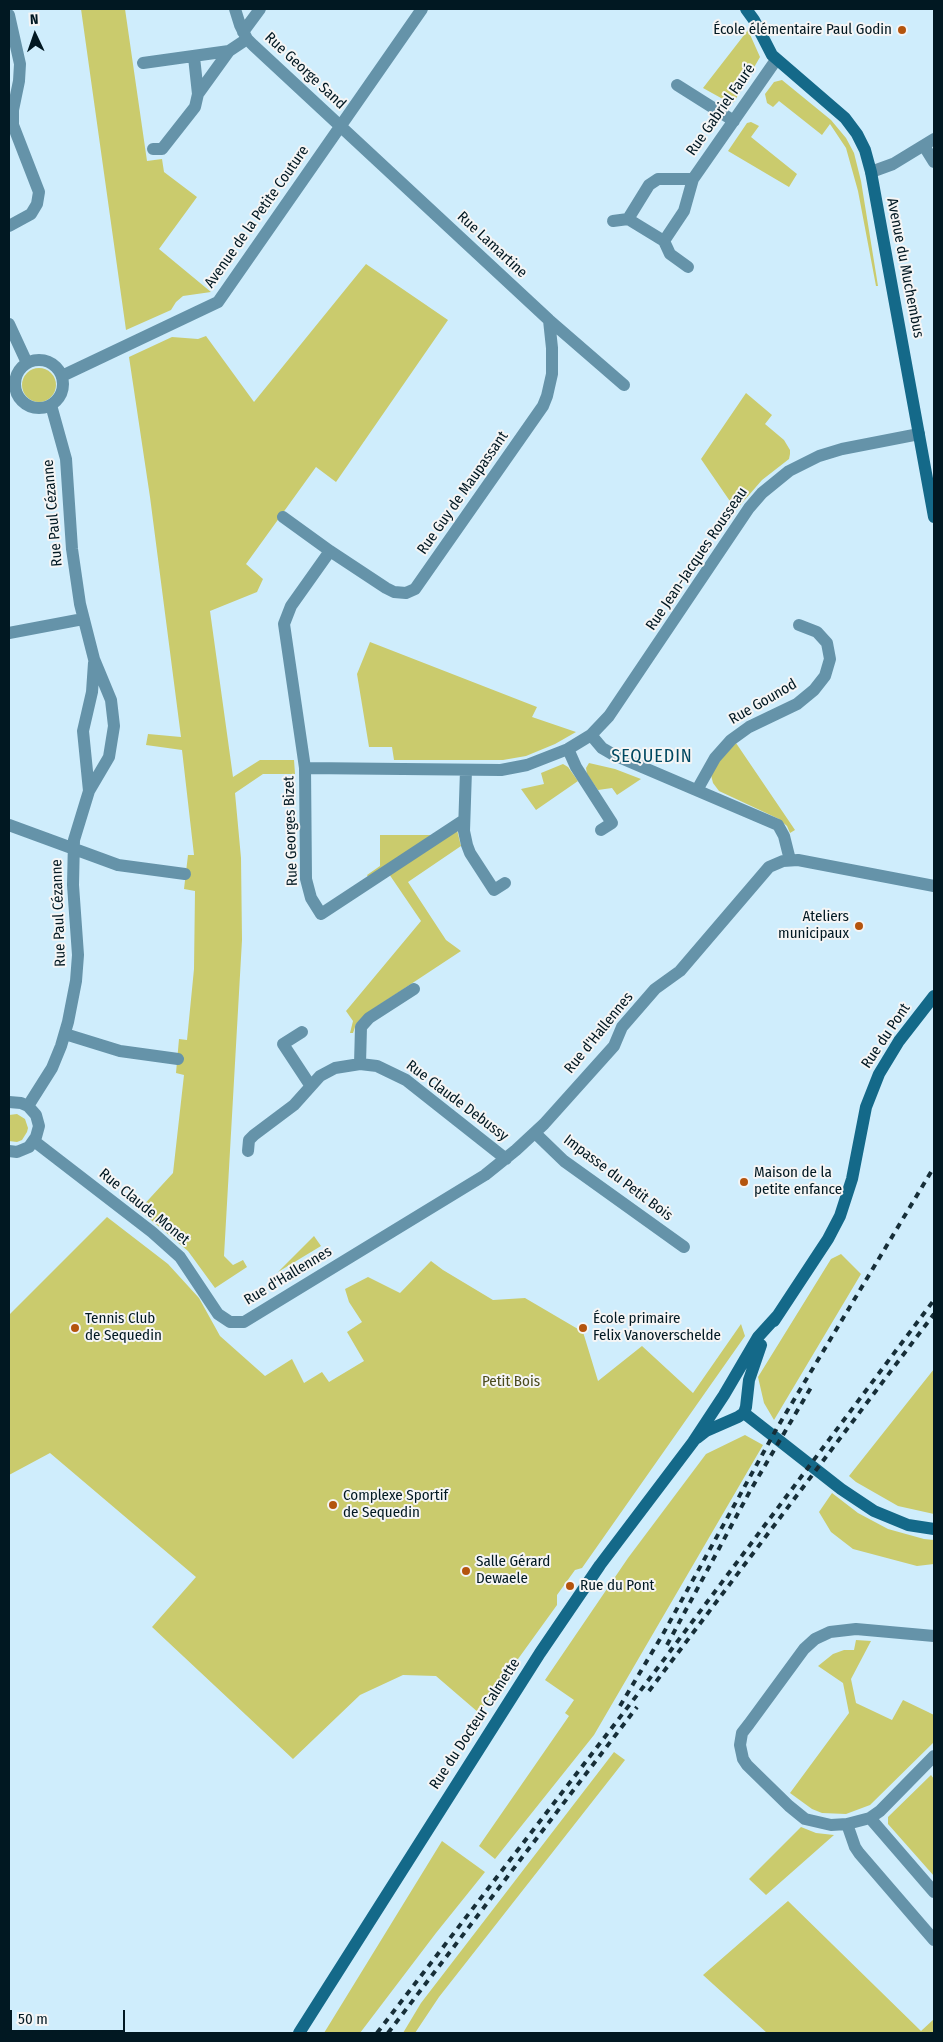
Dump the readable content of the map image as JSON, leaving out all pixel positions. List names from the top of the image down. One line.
{"streets":{"street":["Rue George Sand","Rue Gabriel Fauré","Avenue de la Petite Couture","Rue Lamartine","Avenue du Muchembus","Rue Guy de Maupassant","Rue Paul Cézanne","Rue Jean-Jacques Rousseau","Rue Gounod","Rue Georges Bizet","Rue d'Hallennes","Rue du Pont","Rue Claude Debussy","Impasse du Petit Bois","Rue Claude Monet","Rue du Docteur Calmette"]},"crossings":[["Rue George Sand","Avenue de la Petite Couture"],["Rue George Sand","Rue Lamartine"],["Rue Gabriel Fauré","Avenue du Muchembus"],["Avenue de la Petite Couture","Rue Lamartine"],["Avenue de la Petite Couture","Rue Paul Cézanne"],["Rue Lamartine","Rue Guy de Maupassant"],["Avenue du Muchembus","Rue Jean-Jacques Rousseau"],["Rue Guy de Maupassant","Rue Georges Bizet"],["Rue Jean-Jacques Rousseau","Rue Georges Bizet"],["Rue d'Hallennes","Rue Claude Debussy"],["Rue d'Hallennes","Impasse du Petit Bois"],["Rue d'Hallennes","Rue Claude Monet"],["Rue du Pont","Rue du Docteur Calmette"]],"districts":["SEQUEDIN"],"parks":["Petit Bois"],"places":["École élémentaire Paul Godin","Ateliers municipaux","Maison de la petite enfance","Tennis Club de Sequedin","École primaire Felix Vanoverschelde","Complexe Sportif de Sequedin","Salle Gérard Dewaele","Rue du Pont"],"scale_bar":"50 m","north":"top"}
